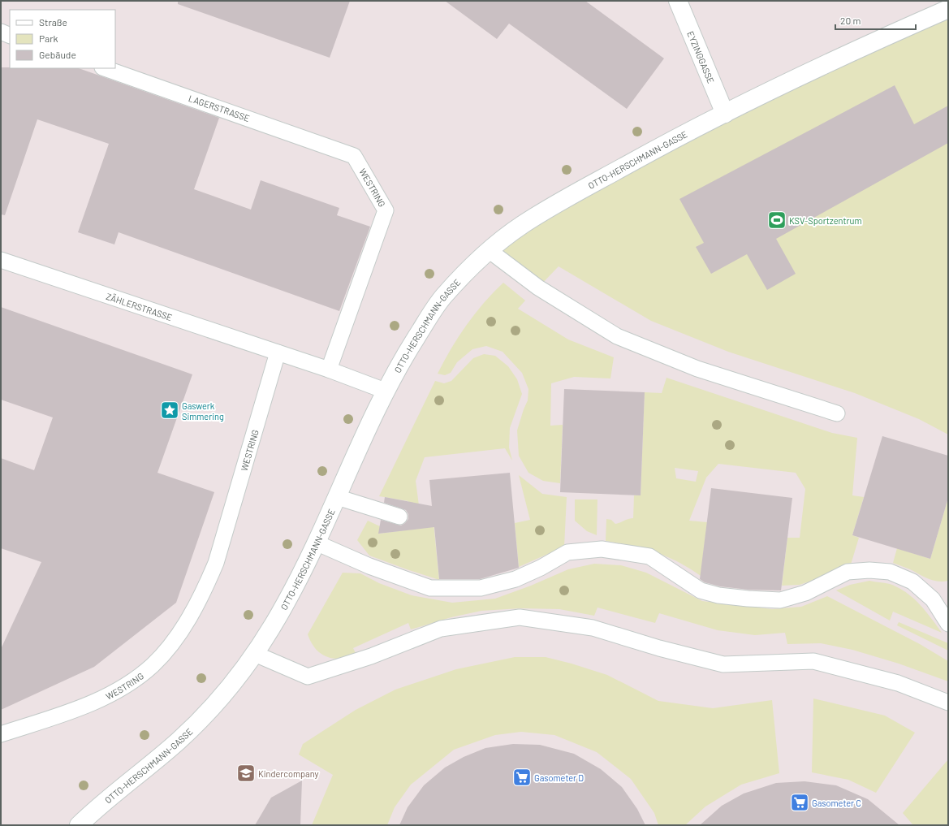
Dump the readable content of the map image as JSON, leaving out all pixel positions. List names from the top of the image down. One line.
{"streets":{"street":["EYZINGGASSE","OTTO-HERSCHMANN-GASSE"],"lane":["LAGERSTRASSE","WESTRING","ZÄHLERSTRASSE"]},"crossings":[["EYZINGGASSE","OTTO-HERSCHMANN-GASSE"],["LAGERSTRASSE","WESTRING"],["WESTRING","ZÄHLERSTRASSE"]],"places":{"sports":["KSV-Sportzentrum"],"place":["Gaswerk Simmering"],"school or university":["Kindercompany"],"supermarket":["Gasometer D","Gasometer C"]},"legend":["Straße","Park","Gebäude"],"scale_bar":"20 m"}
